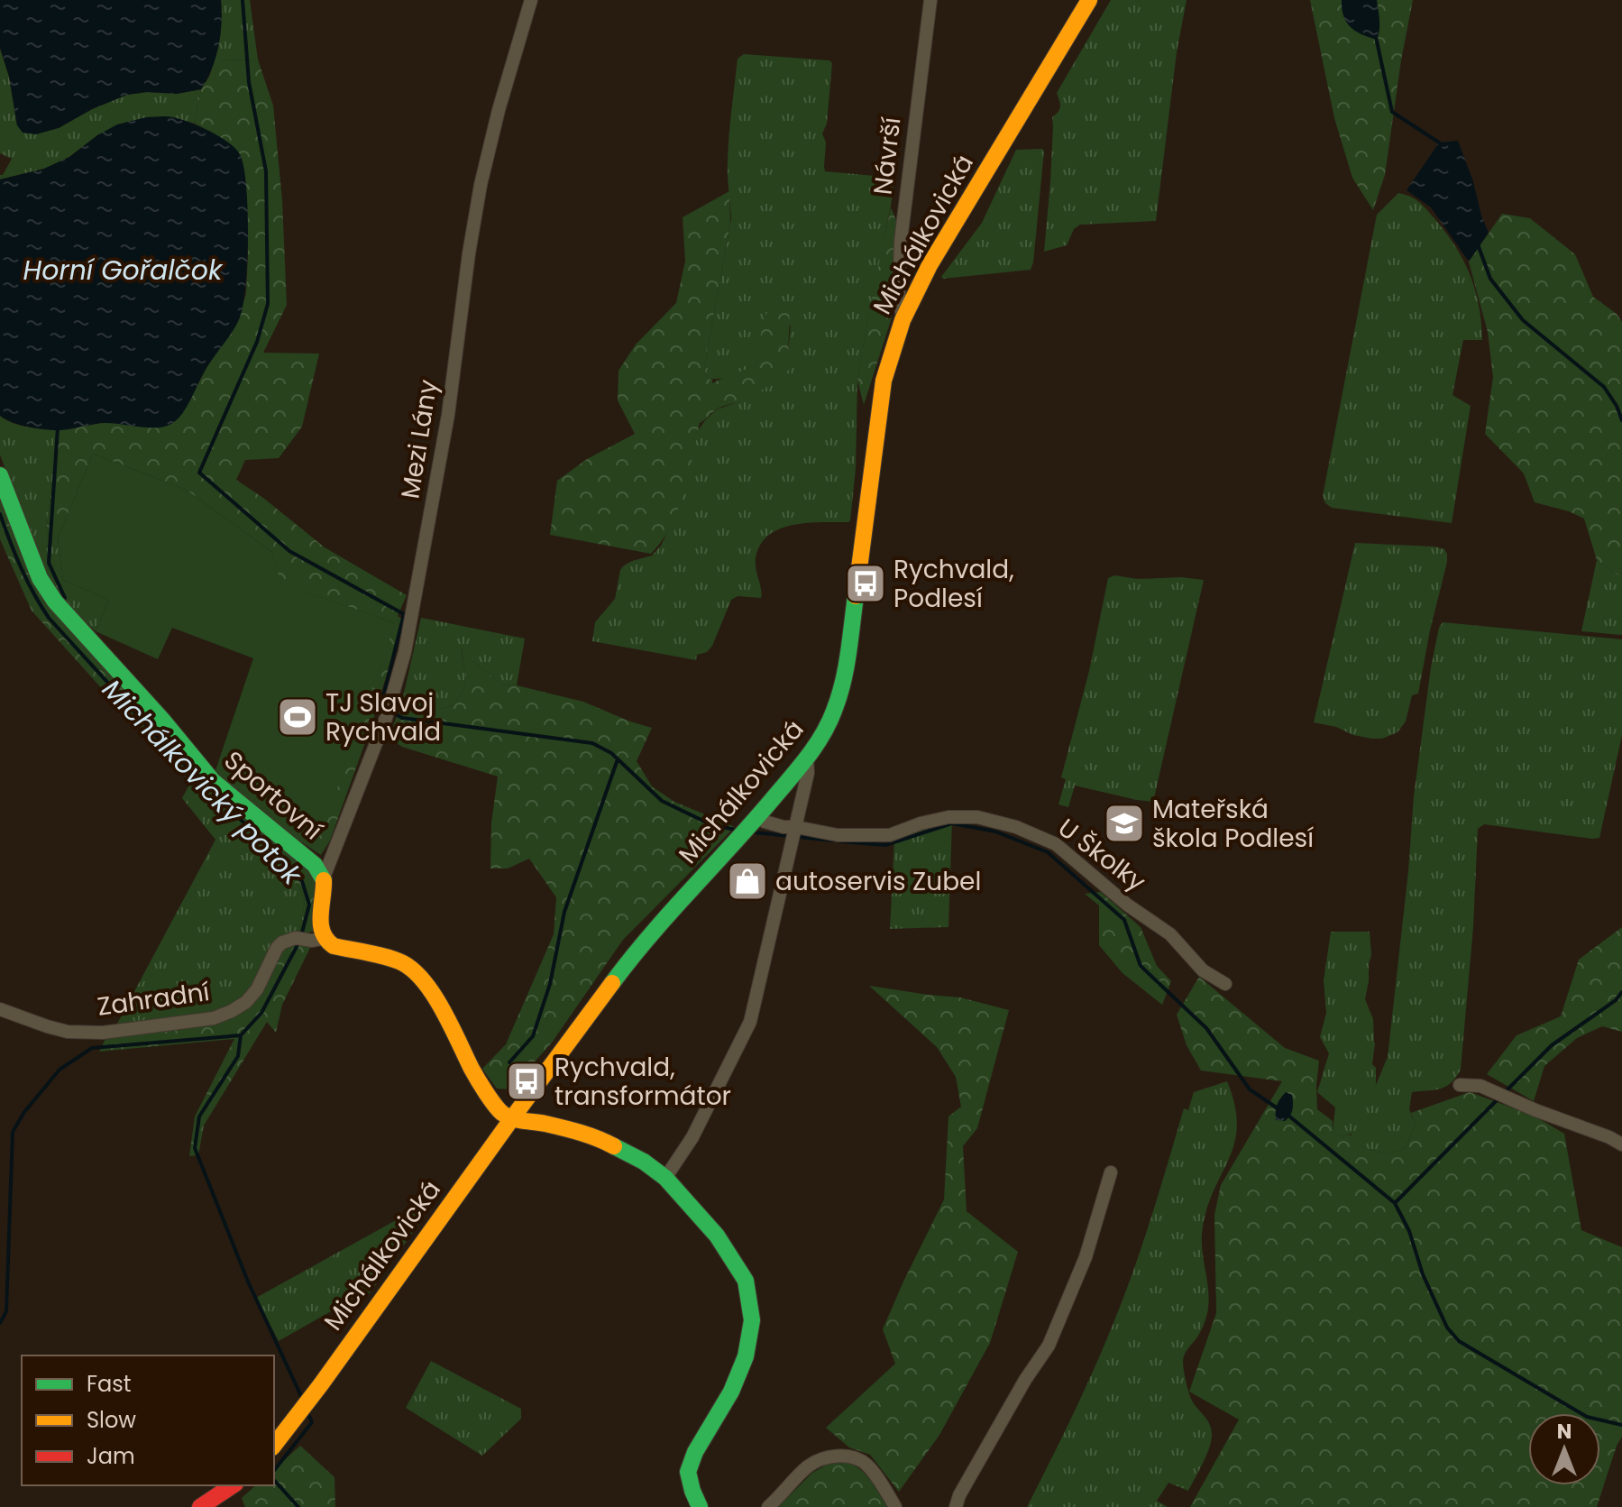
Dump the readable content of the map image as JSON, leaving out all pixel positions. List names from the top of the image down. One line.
{"streets":{"street":["Návrší","Michálkovická","Mezi Lány","Sportovní","U Školky","Zahradní"]},"crossings":[["Návrší","Michálkovická"],["Michálkovická","U Školky"],["Mezi Lány","Sportovní"],["Sportovní","Zahradní"]],"water":["Horní Gořalčok","Michálkovický potok"],"places":{"bus stop":["Rychvald, Podlesí","Rychvald, transformátor"],"sports":["TJ Slavoj Rychvald"],"school or university":["Mateřská škola Podlesí"],"shop":["autoservis Zubel"]},"legend":["Fast","Slow","Jam"],"north":"top"}
